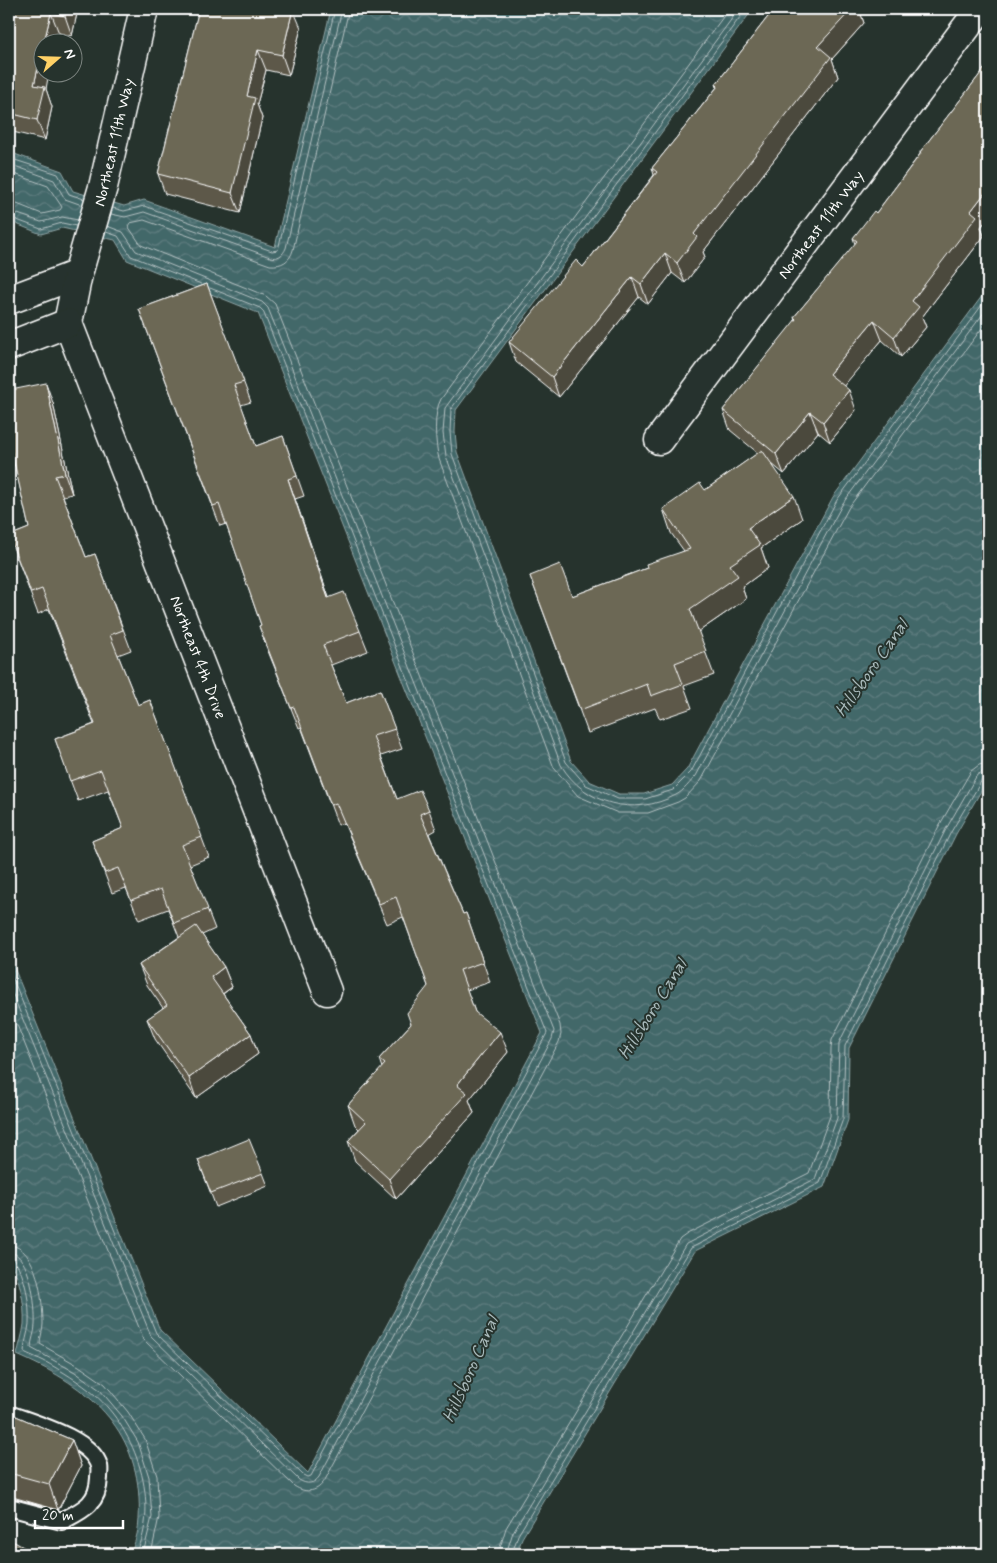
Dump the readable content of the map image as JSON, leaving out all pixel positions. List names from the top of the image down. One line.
{"streets":{"street":["Northeast 11th Way","Northeast 4th Drive"]},"crossings":[["Northeast 11th Way","Northeast 4th Drive"]],"water":["Hillsboro Canal"],"scale_bar":"20 m","north":"right"}
